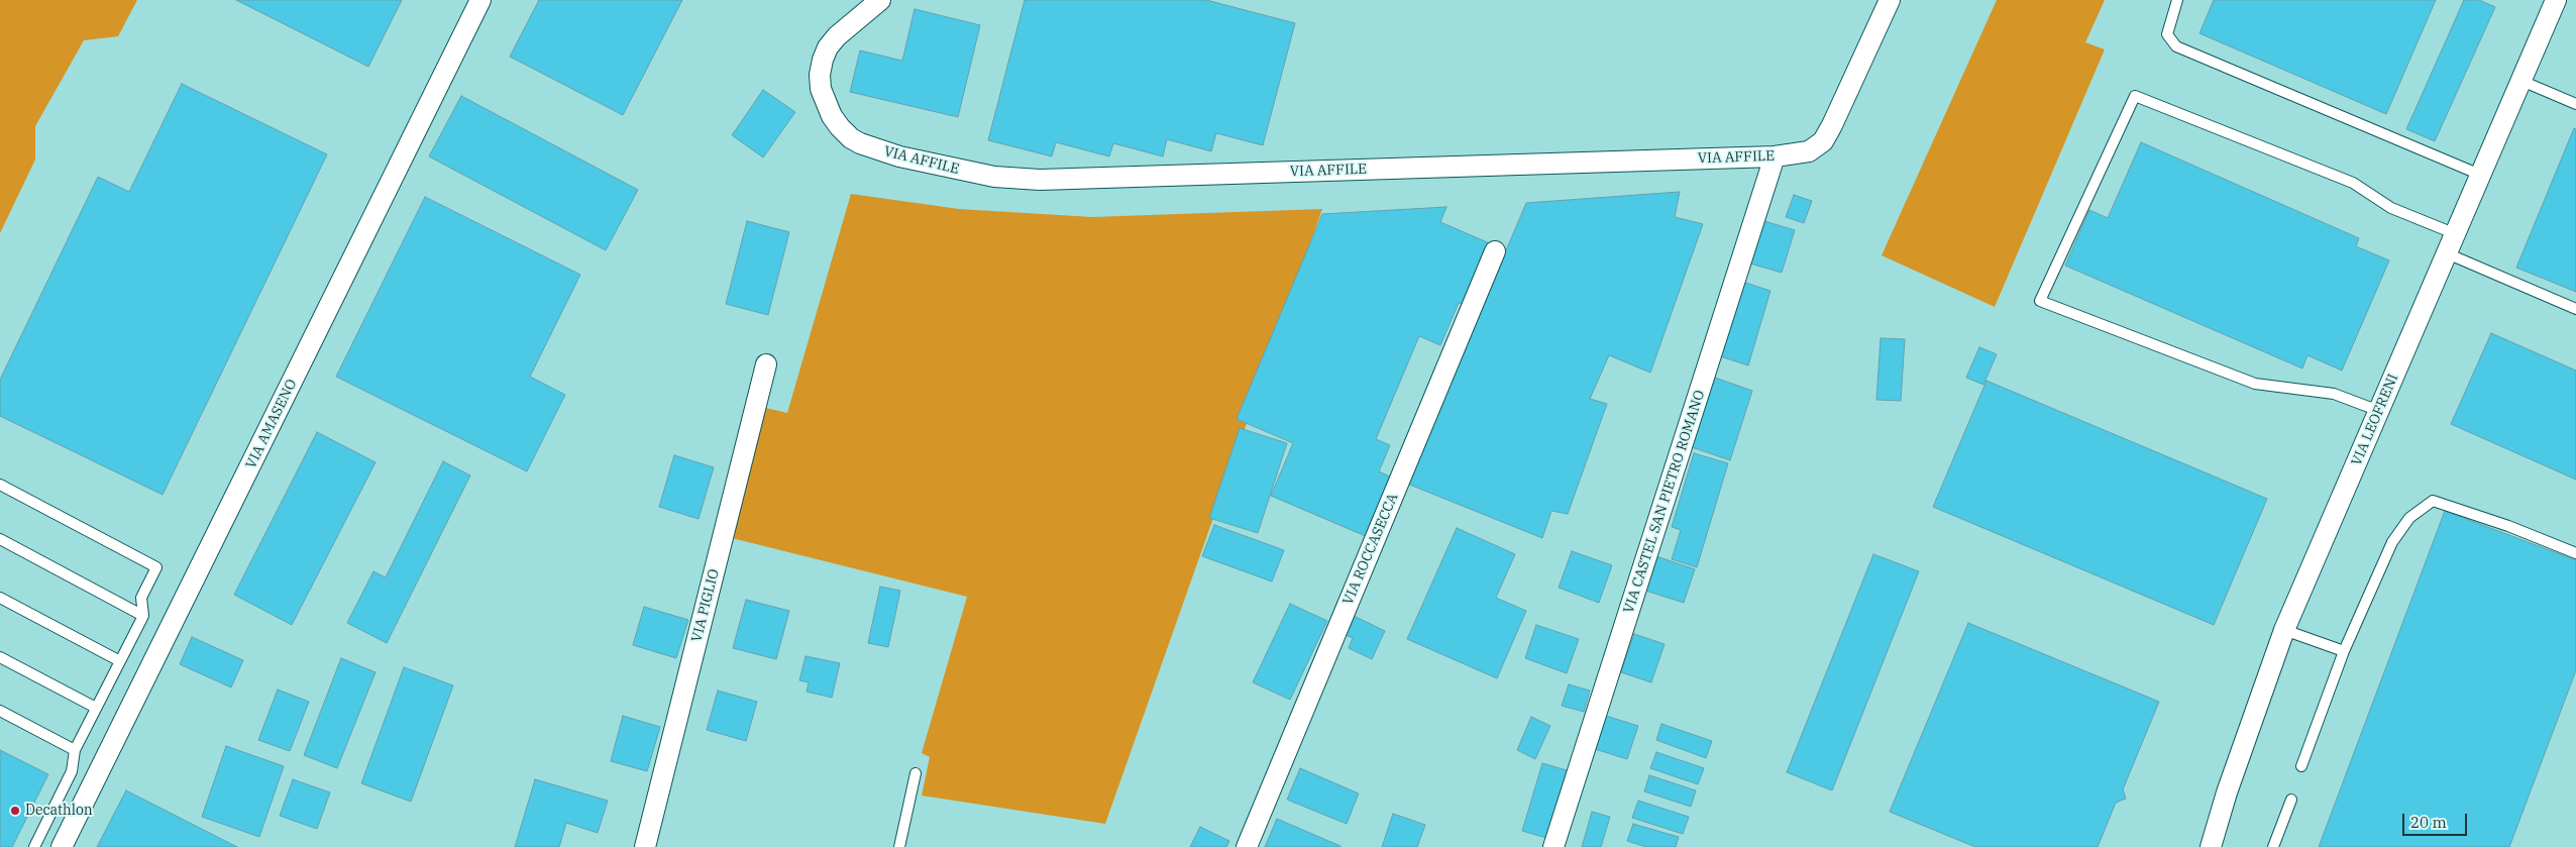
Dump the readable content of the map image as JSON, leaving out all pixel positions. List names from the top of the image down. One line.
{"streets":{"street":["VIA AFFILE","VIA LEOFRENI","VIA AMASENO","VIA CASTEL SAN PIETRO ROMANO","VIA ROCCASECCA","VIA PIGLIO"]},"crossings":[["VIA AFFILE","VIA CASTEL SAN PIETRO ROMANO"]],"places":["Decathlon"],"scale_bar":"20 m"}
